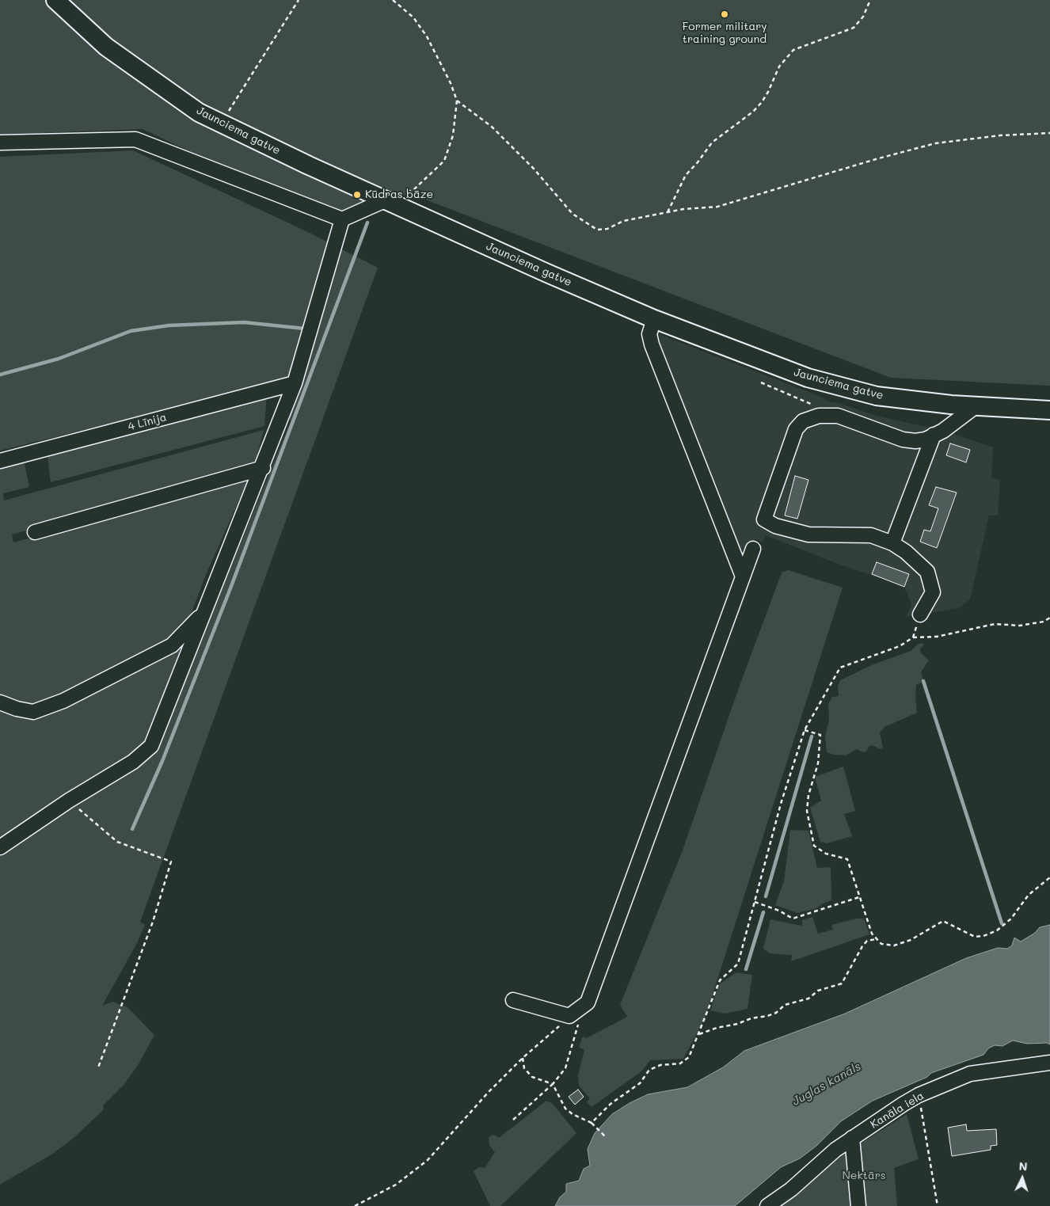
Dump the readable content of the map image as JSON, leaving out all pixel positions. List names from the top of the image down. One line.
{"streets":{"main road":["Jaunciema gatve"],"street":["4 Līnija","Kanāla iela"]},"water":["Juglas kanāls"],"parks":["Nektārs"],"places":["Former military training ground","Kūdras bāze"],"north":"top"}
